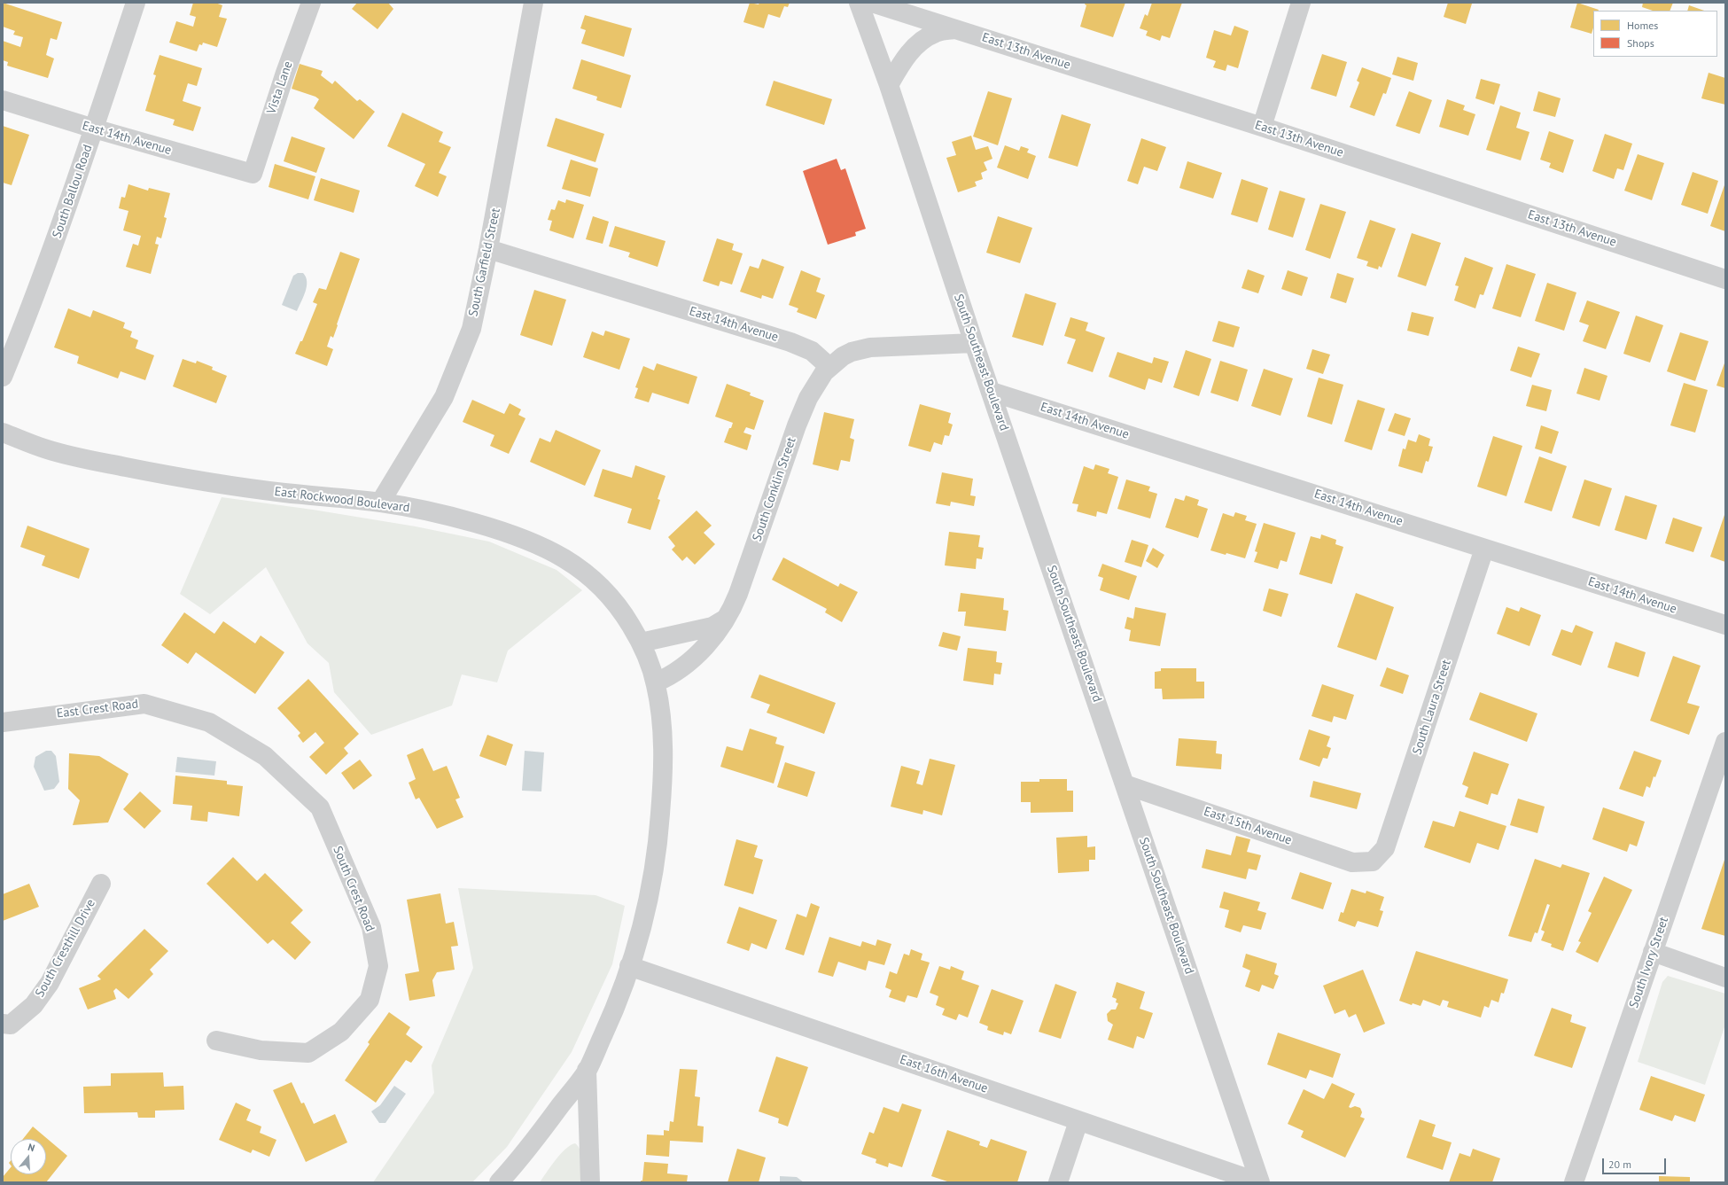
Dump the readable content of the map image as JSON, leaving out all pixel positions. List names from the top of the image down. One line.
{"streets":{"street":["East 13th Avenue","Vista Lane","East 14th Avenue","South Ballou Road","South Garfield Street","South Southeast Boulevard","South Conklin Street","East Rockwood Boulevard","South Laura Street","East Crest Road","East 15th Avenue","South Crest Road","South Cresthill Drive","South Ivory Street","East 16th Avenue"]},"crossings":[["Vista Lane","East 14th Avenue"],["East 14th Avenue","South Ballou Road"],["East 14th Avenue","South Garfield Street"],["East 14th Avenue","South Southeast Boulevard"],["East 14th Avenue","South Conklin Street"],["East 14th Avenue","South Laura Street"],["South Garfield Street","East Rockwood Boulevard"],["South Southeast Boulevard","East 15th Avenue"],["South Southeast Boulevard","East 16th Avenue"],["South Conklin Street","East Rockwood Boulevard"],["East Rockwood Boulevard","East 16th Avenue"],["South Laura Street","East 15th Avenue"],["East Crest Road","South Crest Road"]],"legend":["Homes","Shops"],"scale_bar":"20 m","north":"top"}
